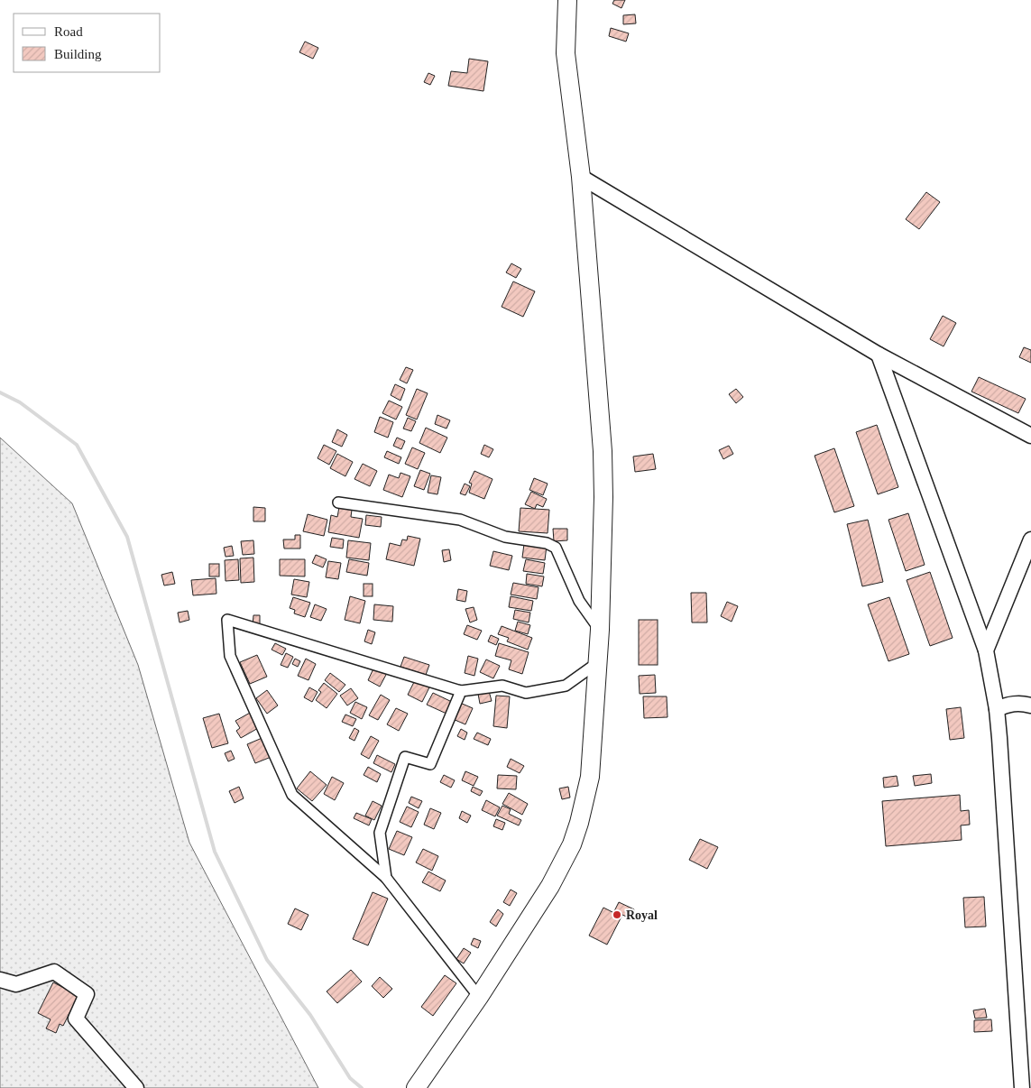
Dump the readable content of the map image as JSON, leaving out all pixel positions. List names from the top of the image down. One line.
{"places":["Royal"],"legend":["Road","Building"]}
